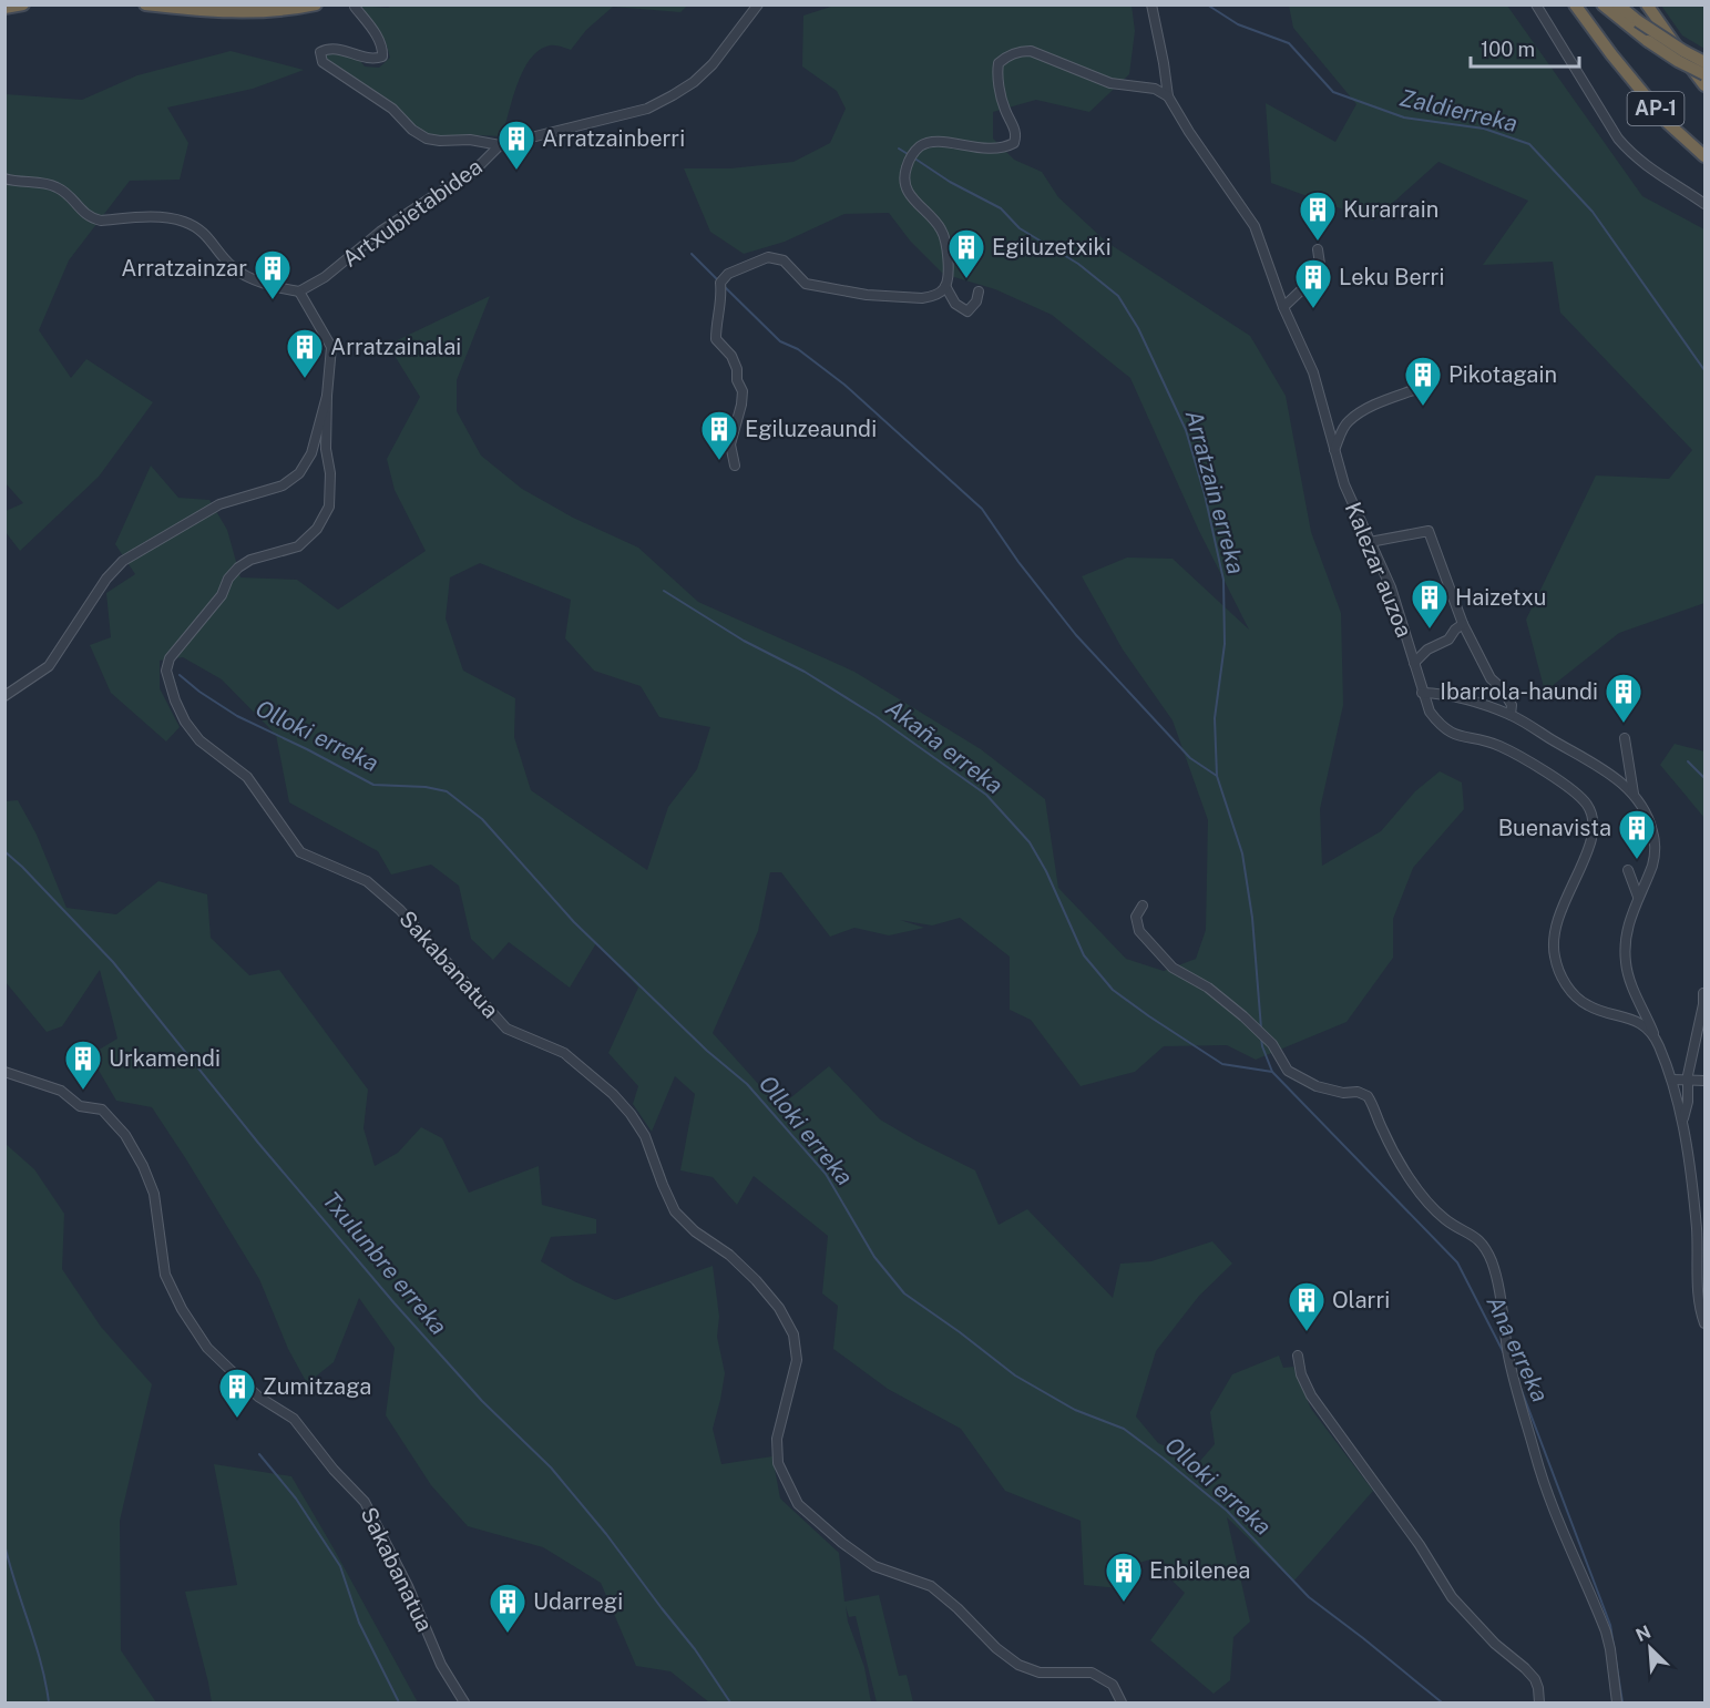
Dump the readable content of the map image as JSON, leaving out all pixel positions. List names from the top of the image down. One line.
{"streets":{"highway":["AP-1"],"street":["Artxubietabidea","Kalezar auzoa","Sakabanatua"]},"crossings":[["Artxubietabidea","Sakabanatua"]],"water":["Zaldierreka","Arratzain erreka","Olloki erreka","Akaña erreka","Txulunbre erreka","Ana erreka"],"places":{"building":["Arratzainberri","Kurarrain","Egiluzetxiki","Arratzainzar","Leku Berri","Arratzainalai","Pikotagain","Egiluzeaundi","Haizetxu","Ibarrola-haundi","Buenavista","Urkamendi","Olarri","Zumitzaga","Enbilenea","Udarregi"]},"scale_bar":"100 m","north":"top left"}
